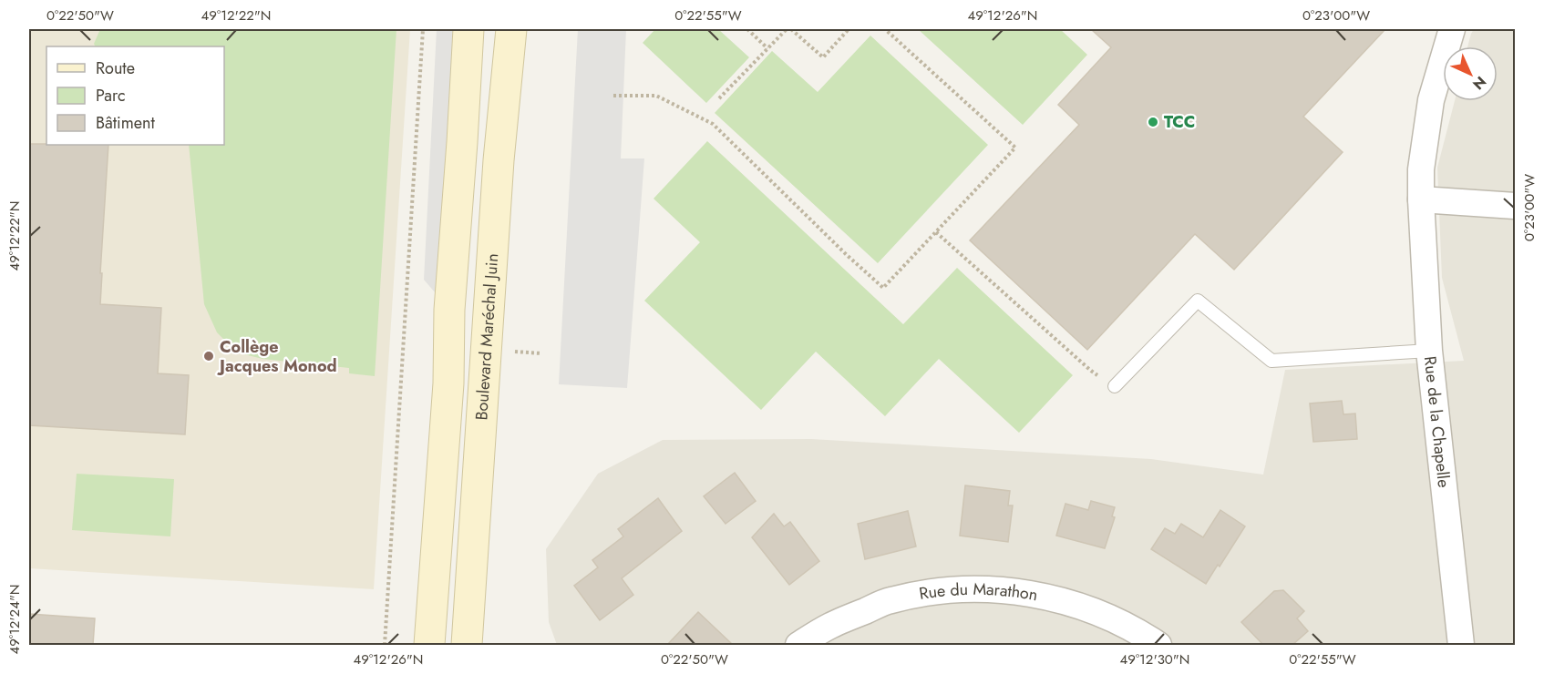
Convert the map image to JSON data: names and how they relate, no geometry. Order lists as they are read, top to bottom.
{
  "streets": {
    "main road": ["Boulevard Maréchal Juin"],
    "street": ["Rue de la Chapelle", "Rue du Marathon"]
  },
  "places": ["TCC", "Collège Jacques Monod"],
  "legend": ["Route", "Parc", "Bâtiment"],
  "north": "bottom right",
  "coordinates": [
    "0°22'50\"W",
    "49°12'22\"N",
    "0°22'55\"W",
    "49°12'26\"N",
    "0°23'00\"W",
    "49°12'24\"N",
    "49°12'30\"N"
  ]
}
